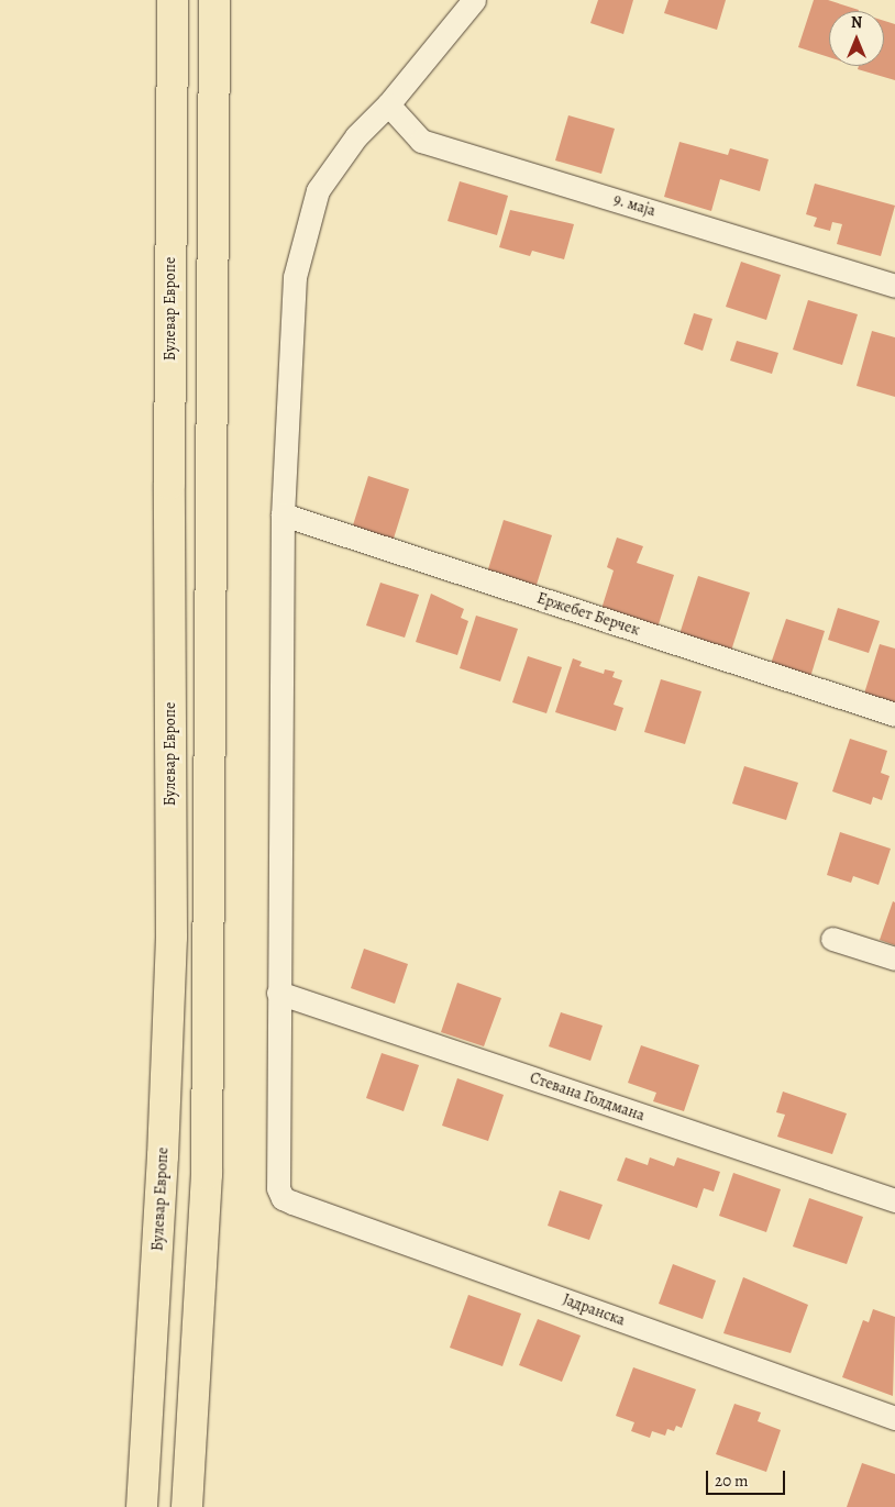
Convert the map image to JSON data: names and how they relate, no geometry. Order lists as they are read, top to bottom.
{
  "streets": {
    "main road": ["Булевар Европе"],
    "street": [
      "9. маја",
      "Ержебет Берчек",
      "Стевана Голдмана",
      "Јадранска"
    ]
  },
  "crossings": [
    ["Стевана Голдмана", "Јадранска"]
  ],
  "scale_bar": "20 m",
  "north": "top"
}
